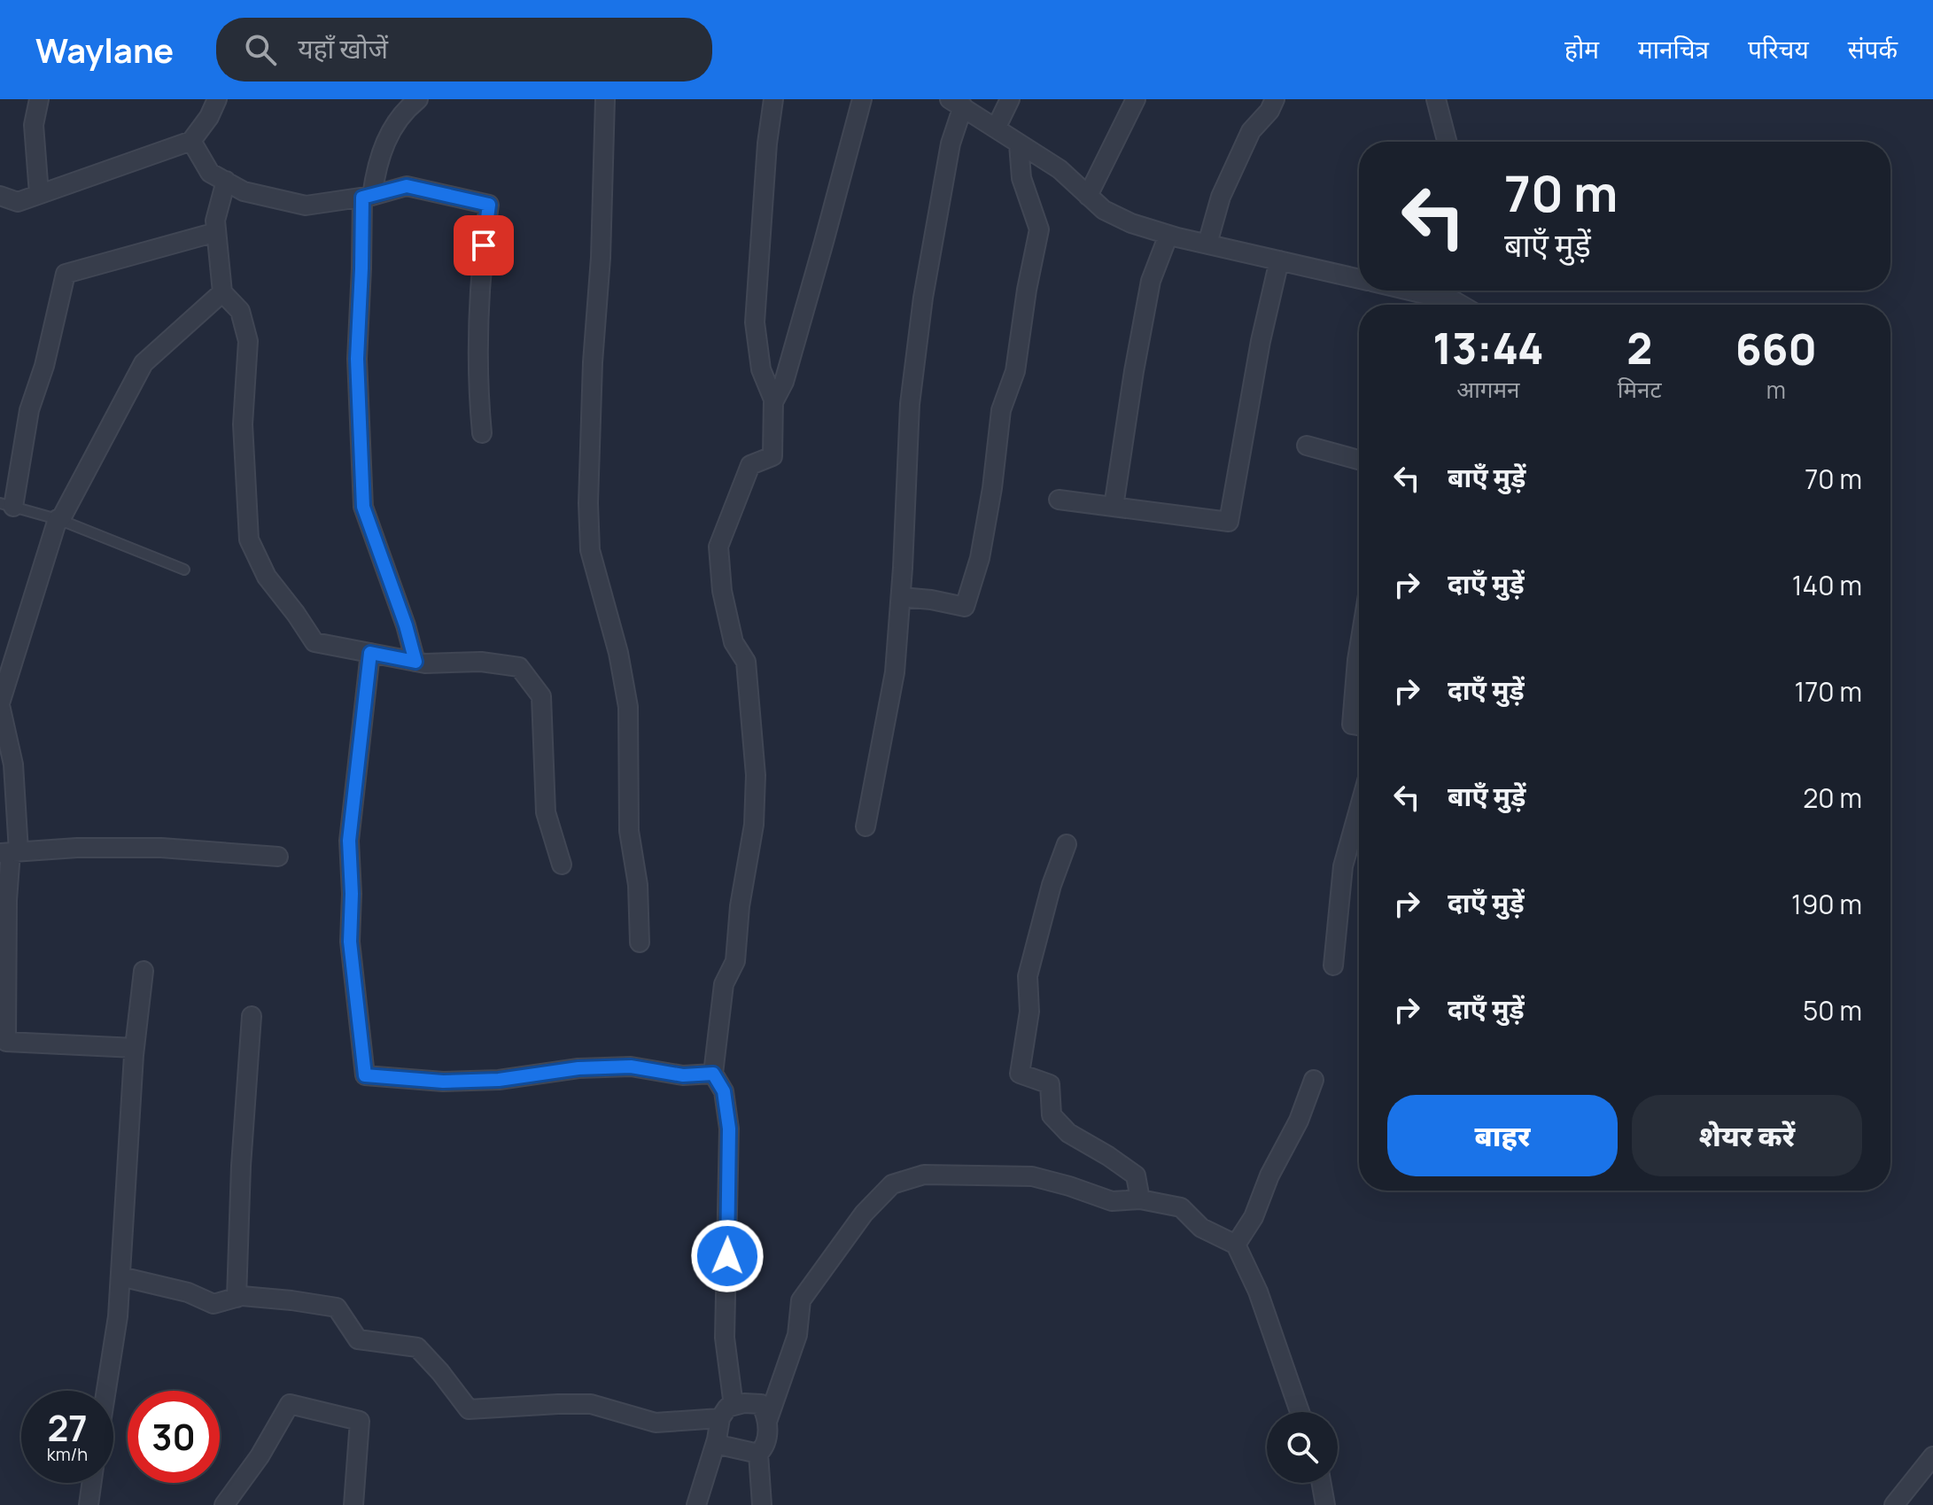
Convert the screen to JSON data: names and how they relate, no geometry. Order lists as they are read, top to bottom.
{
  "page": {
    "header": "Waylane",
    "search": "यहाँ खोजें",
    "nav": [
      "होम",
      "मानचित्र",
      "परिचय",
      "संपर्क"
    ],
    "turn": ["70 m", "बाएँ मुड़ें"],
    "eta": [
      "13:44",
      "आगमन",
      "2",
      "मिनट",
      "660",
      "m"
    ],
    "list": [
      {
        "name": "बाएँ मुड़ें",
        "value": "70 m"
      },
      {
        "name": "दाएँ मुड़ें",
        "value": "140 m"
      },
      {
        "name": "दाएँ मुड़ें",
        "value": "170 m"
      },
      {
        "name": "बाएँ मुड़ें",
        "value": "20 m"
      },
      {
        "name": "दाएँ मुड़ें",
        "value": "190 m"
      },
      {
        "name": "दाएँ मुड़ें",
        "value": "50 m"
      }
    ],
    "buttons": ["बाहर", "शेयर करें"],
    "speed": "27 km/h",
    "limit": "30"
  }
}
